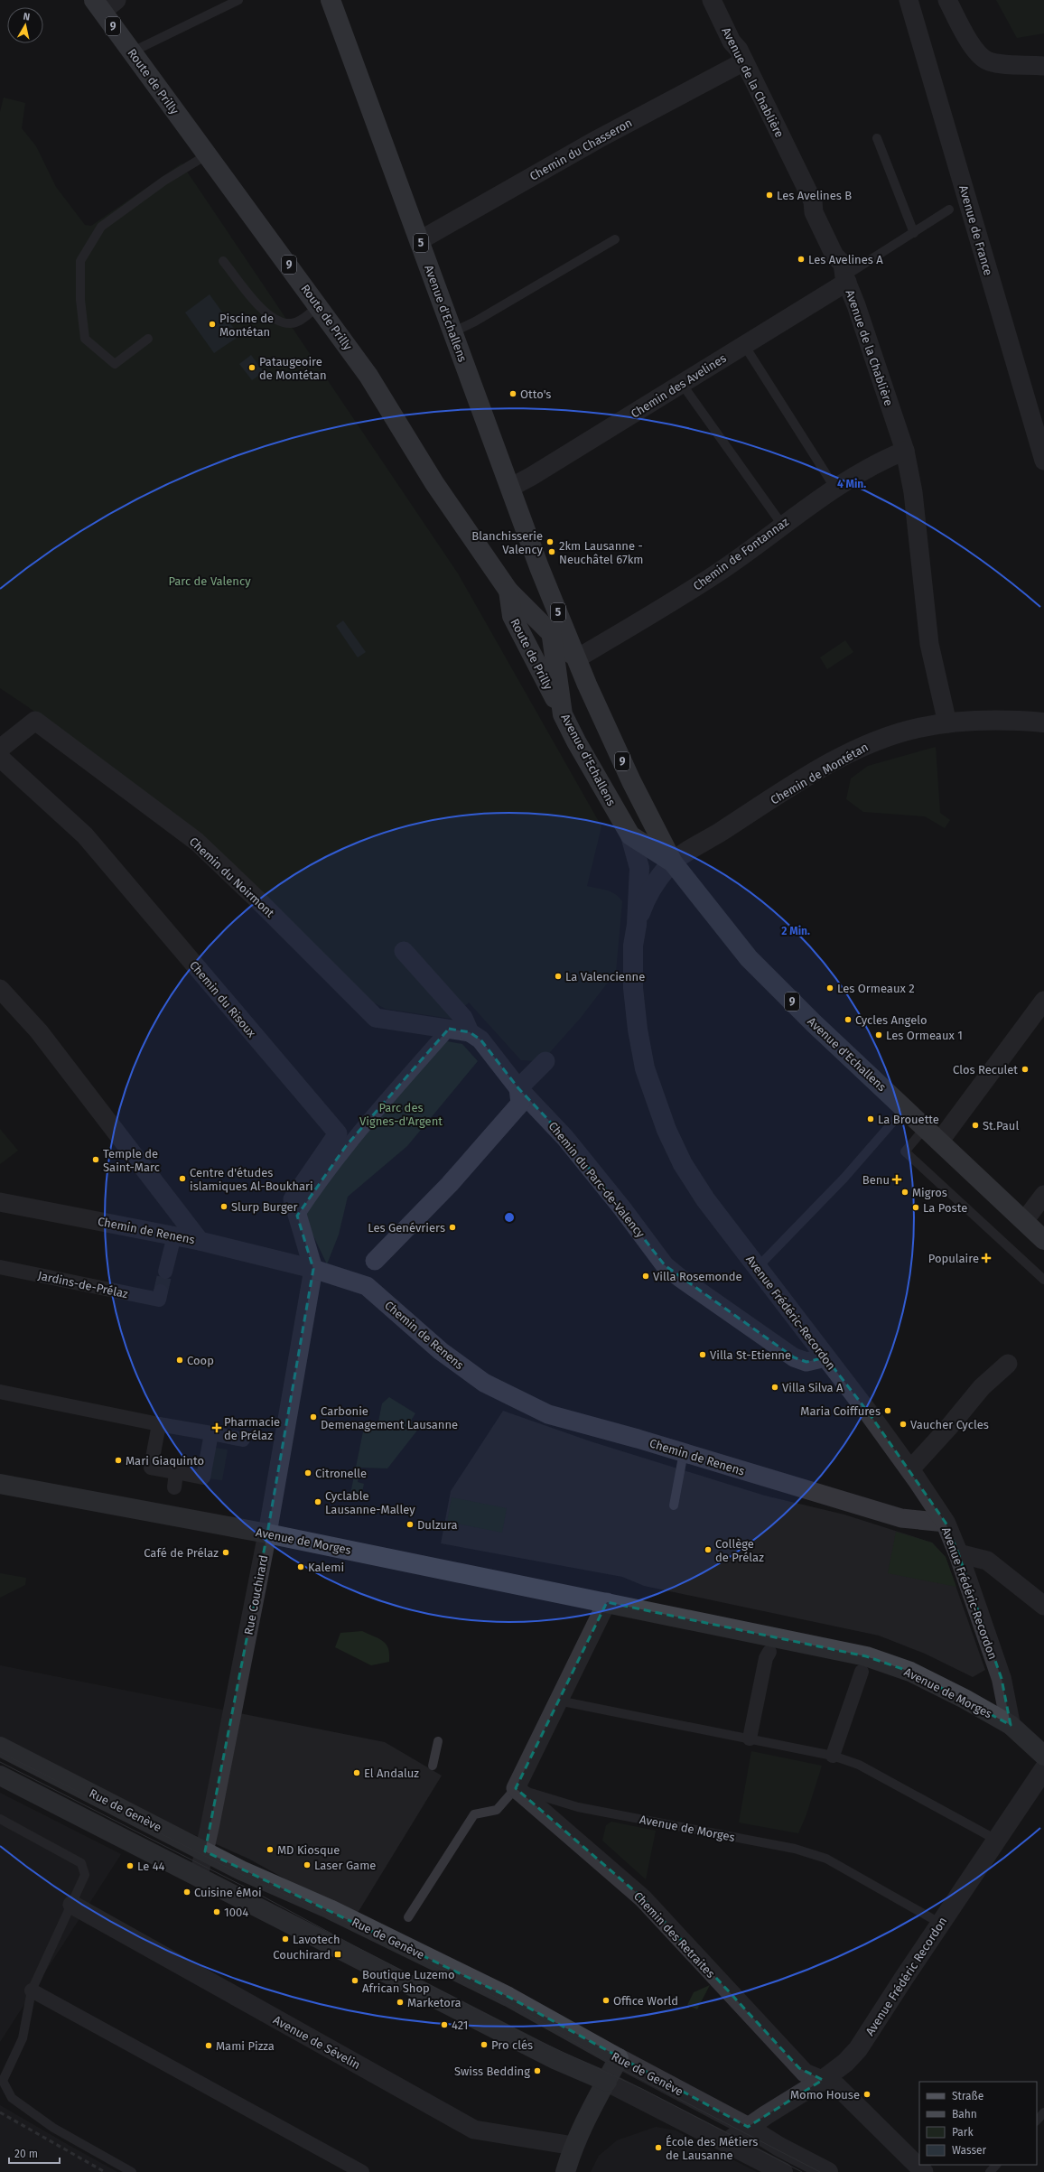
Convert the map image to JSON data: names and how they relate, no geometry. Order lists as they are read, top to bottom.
{
  "streets": {
    "main road": [
      "9",
      "Route de Prilly",
      "5",
      "Avenue d'Echallens",
      "Avenue de Morges",
      "Rue de Genève"
    ],
    "street": [
      "Avenue de la Chablière",
      "Chemin du Chasseron",
      "Avenue de France",
      "Chemin des Avelines",
      "Chemin de Fontannaz",
      "Chemin de Montétan",
      "Chemin du Noirmont",
      "Chemin du Risoux",
      "Chemin du Parc-de-Valency",
      "Chemin de Renens",
      "Jardins-de-Prélaz",
      "Avenue Frédéric-Recordon",
      "Rue Couchirard",
      "Chemin des Retraites",
      "Avenue Frédéric Recordon",
      "Avenue de Sévelin"
    ]
  },
  "crossings": [
    ["Route de Prilly", "Avenue d'Echallens"],
    ["Route de Prilly", "Chemin de Fontannaz"],
    ["Avenue de la Chablière", "Chemin du Chasseron"],
    ["Avenue de la Chablière", "Chemin des Avelines"],
    ["Avenue de la Chablière", "Chemin de Fontannaz"],
    ["Avenue de la Chablière", "Chemin de Montétan"],
    ["Chemin du Chasseron", "Avenue d'Echallens"],
    ["Avenue d'Echallens", "Chemin des Avelines"],
    ["Avenue d'Echallens", "Chemin de Fontannaz"],
    ["Avenue d'Echallens", "Chemin de Montétan"],
    ["Avenue d'Echallens", "Avenue Frédéric-Recordon"],
    ["Chemin de Montétan", "Avenue Frédéric-Recordon"],
    ["Chemin du Noirmont", "Chemin du Parc-de-Valency"],
    ["Chemin du Risoux", "Chemin de Renens"],
    ["Chemin du Risoux", "Rue Couchirard"],
    ["Chemin du Parc-de-Valency", "Avenue Frédéric-Recordon"],
    ["Chemin de Renens", "Avenue Frédéric-Recordon"],
    ["Chemin de Renens", "Rue Couchirard"],
    ["Avenue Frédéric-Recordon", "Avenue de Morges"],
    ["Avenue de Morges", "Rue Couchirard"],
    ["Avenue de Morges", "Chemin des Retraites"],
    ["Avenue de Morges", "Avenue Frédéric Recordon"],
    ["Rue Couchirard", "Rue de Genève"],
    ["Rue de Genève", "Avenue Frédéric Recordon"],
    ["Chemin des Retraites", "Avenue Frédéric Recordon"]
  ],
  "parks": ["Parc de Valency", "Parc des Vignes-d'Argent"],
  "places": {
    "other": [
      "Les Avelines B",
      "Les Avelines A",
      "Piscine de Montétan",
      "Pataugeoire de Montétan",
      "Otto's",
      "Blanchisserie Valency",
      "2km Lausanne - Neuchâtel 67km",
      "La Valencienne",
      "Les Ormeaux 2",
      "Cycles Angelo",
      "Les Ormeaux 1",
      "Clos Reculet",
      "La Brouette",
      "St.Paul",
      "Temple de Saint-Marc",
      "Centre d'études islamiques Al-Boukhari",
      "Migros",
      "Slurp Burger",
      "La Poste",
      "Les Genévriers",
      "Villa Rosemonde",
      "Villa St-Etienne",
      "Coop",
      "Villa Silva A",
      "Maria Coiffures",
      "Carbonie Demenagement Lausanne",
      "Vaucher Cycles",
      "Mari Giaquinto",
      "Citronelle",
      "Cyclable Lausanne-Malley",
      "Dulzura",
      "Collège de Prélaz",
      "Café de Prélaz",
      "Kalemi",
      "El Andaluz",
      "MD Kiosque",
      "Laser Game",
      "Le 44",
      "Cuisine éMoi",
      "1004",
      "Lavotech",
      "Boutique Luzemo African Shop",
      "Office World",
      "Marketora",
      "421",
      "Pro clés",
      "Mami Pizza",
      "Swiss Bedding",
      "Momo House",
      "École des Métiers de Lausanne"
    ],
    "health": ["Benu", "Populaire", "Pharmacie de Prélaz"],
    "transit": ["Couchirard"]
  },
  "legend": [
    "Straße",
    "Bahn",
    "Park",
    "Wasser"
  ],
  "scale_bar": "20 m",
  "north": "top",
  "rings": ["4 Min.", "2 Min."]
}
